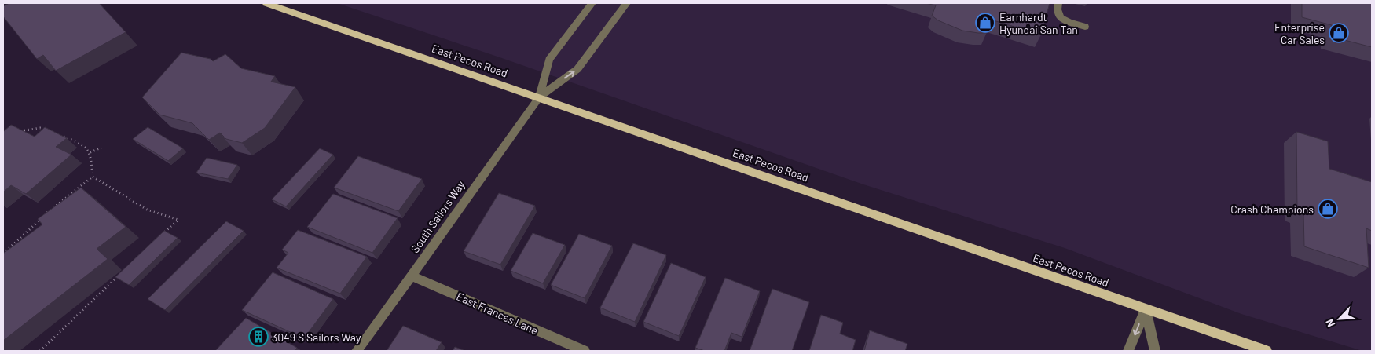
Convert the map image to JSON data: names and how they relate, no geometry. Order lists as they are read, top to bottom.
{
  "streets": {
    "main road": ["East Pecos Road"],
    "street": ["South Sailors Way", "East Frances Lane"]
  },
  "crossings": [
    ["East Pecos Road", "South Sailors Way"],
    ["South Sailors Way", "East Frances Lane"]
  ],
  "places": {
    "shop": ["Earnhardt Hyundai San Tan", "Enterprise Car Sales", "Crash Champions"],
    "building": ["3049 S Sailors Way"]
  },
  "north": "bottom left"
}
